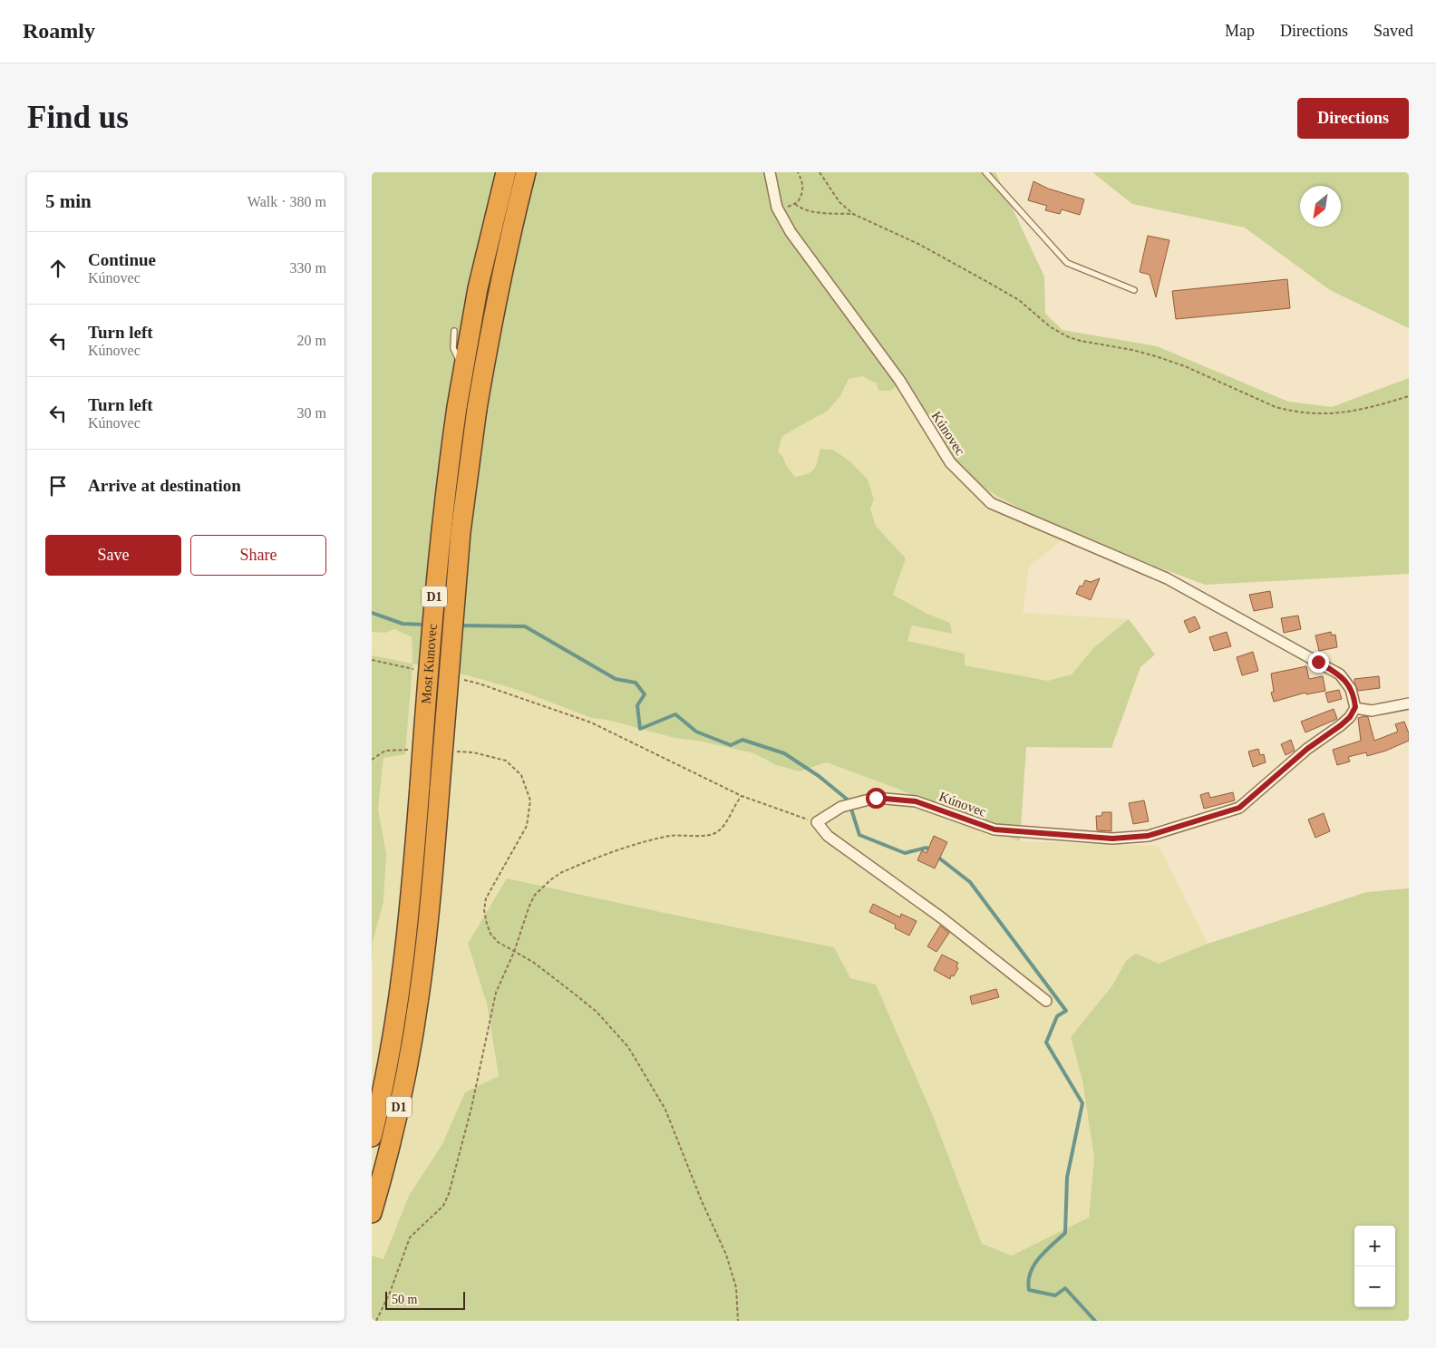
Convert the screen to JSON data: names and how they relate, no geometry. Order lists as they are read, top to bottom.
{
  "streets": {
    "highway": ["D1", "Most Kunovec"],
    "street": ["Kúnovec"]
  },
  "crossings": [
    ["D1", "Most Kunovec"]
  ],
  "scale_bar": "50 m",
  "north": "bottom left",
  "page": {
    "header": "Roamly",
    "nav": ["Map", "Directions", "Saved"],
    "buttons": [
      "Directions",
      ["Save", "Share"]
    ],
    "title": "Find us",
    "heading": ["5 min", "Walk · 380 m"],
    "list": [
      ["Continue", "Kúnovec", "330 m"],
      ["Turn left", "Kúnovec", "20 m"],
      ["Turn left", "Kúnovec", "30 m"],
      "Arrive at destination"
    ],
    "map_buttons": ["+", "−"],
    "scale": "50 m"
  }
}
